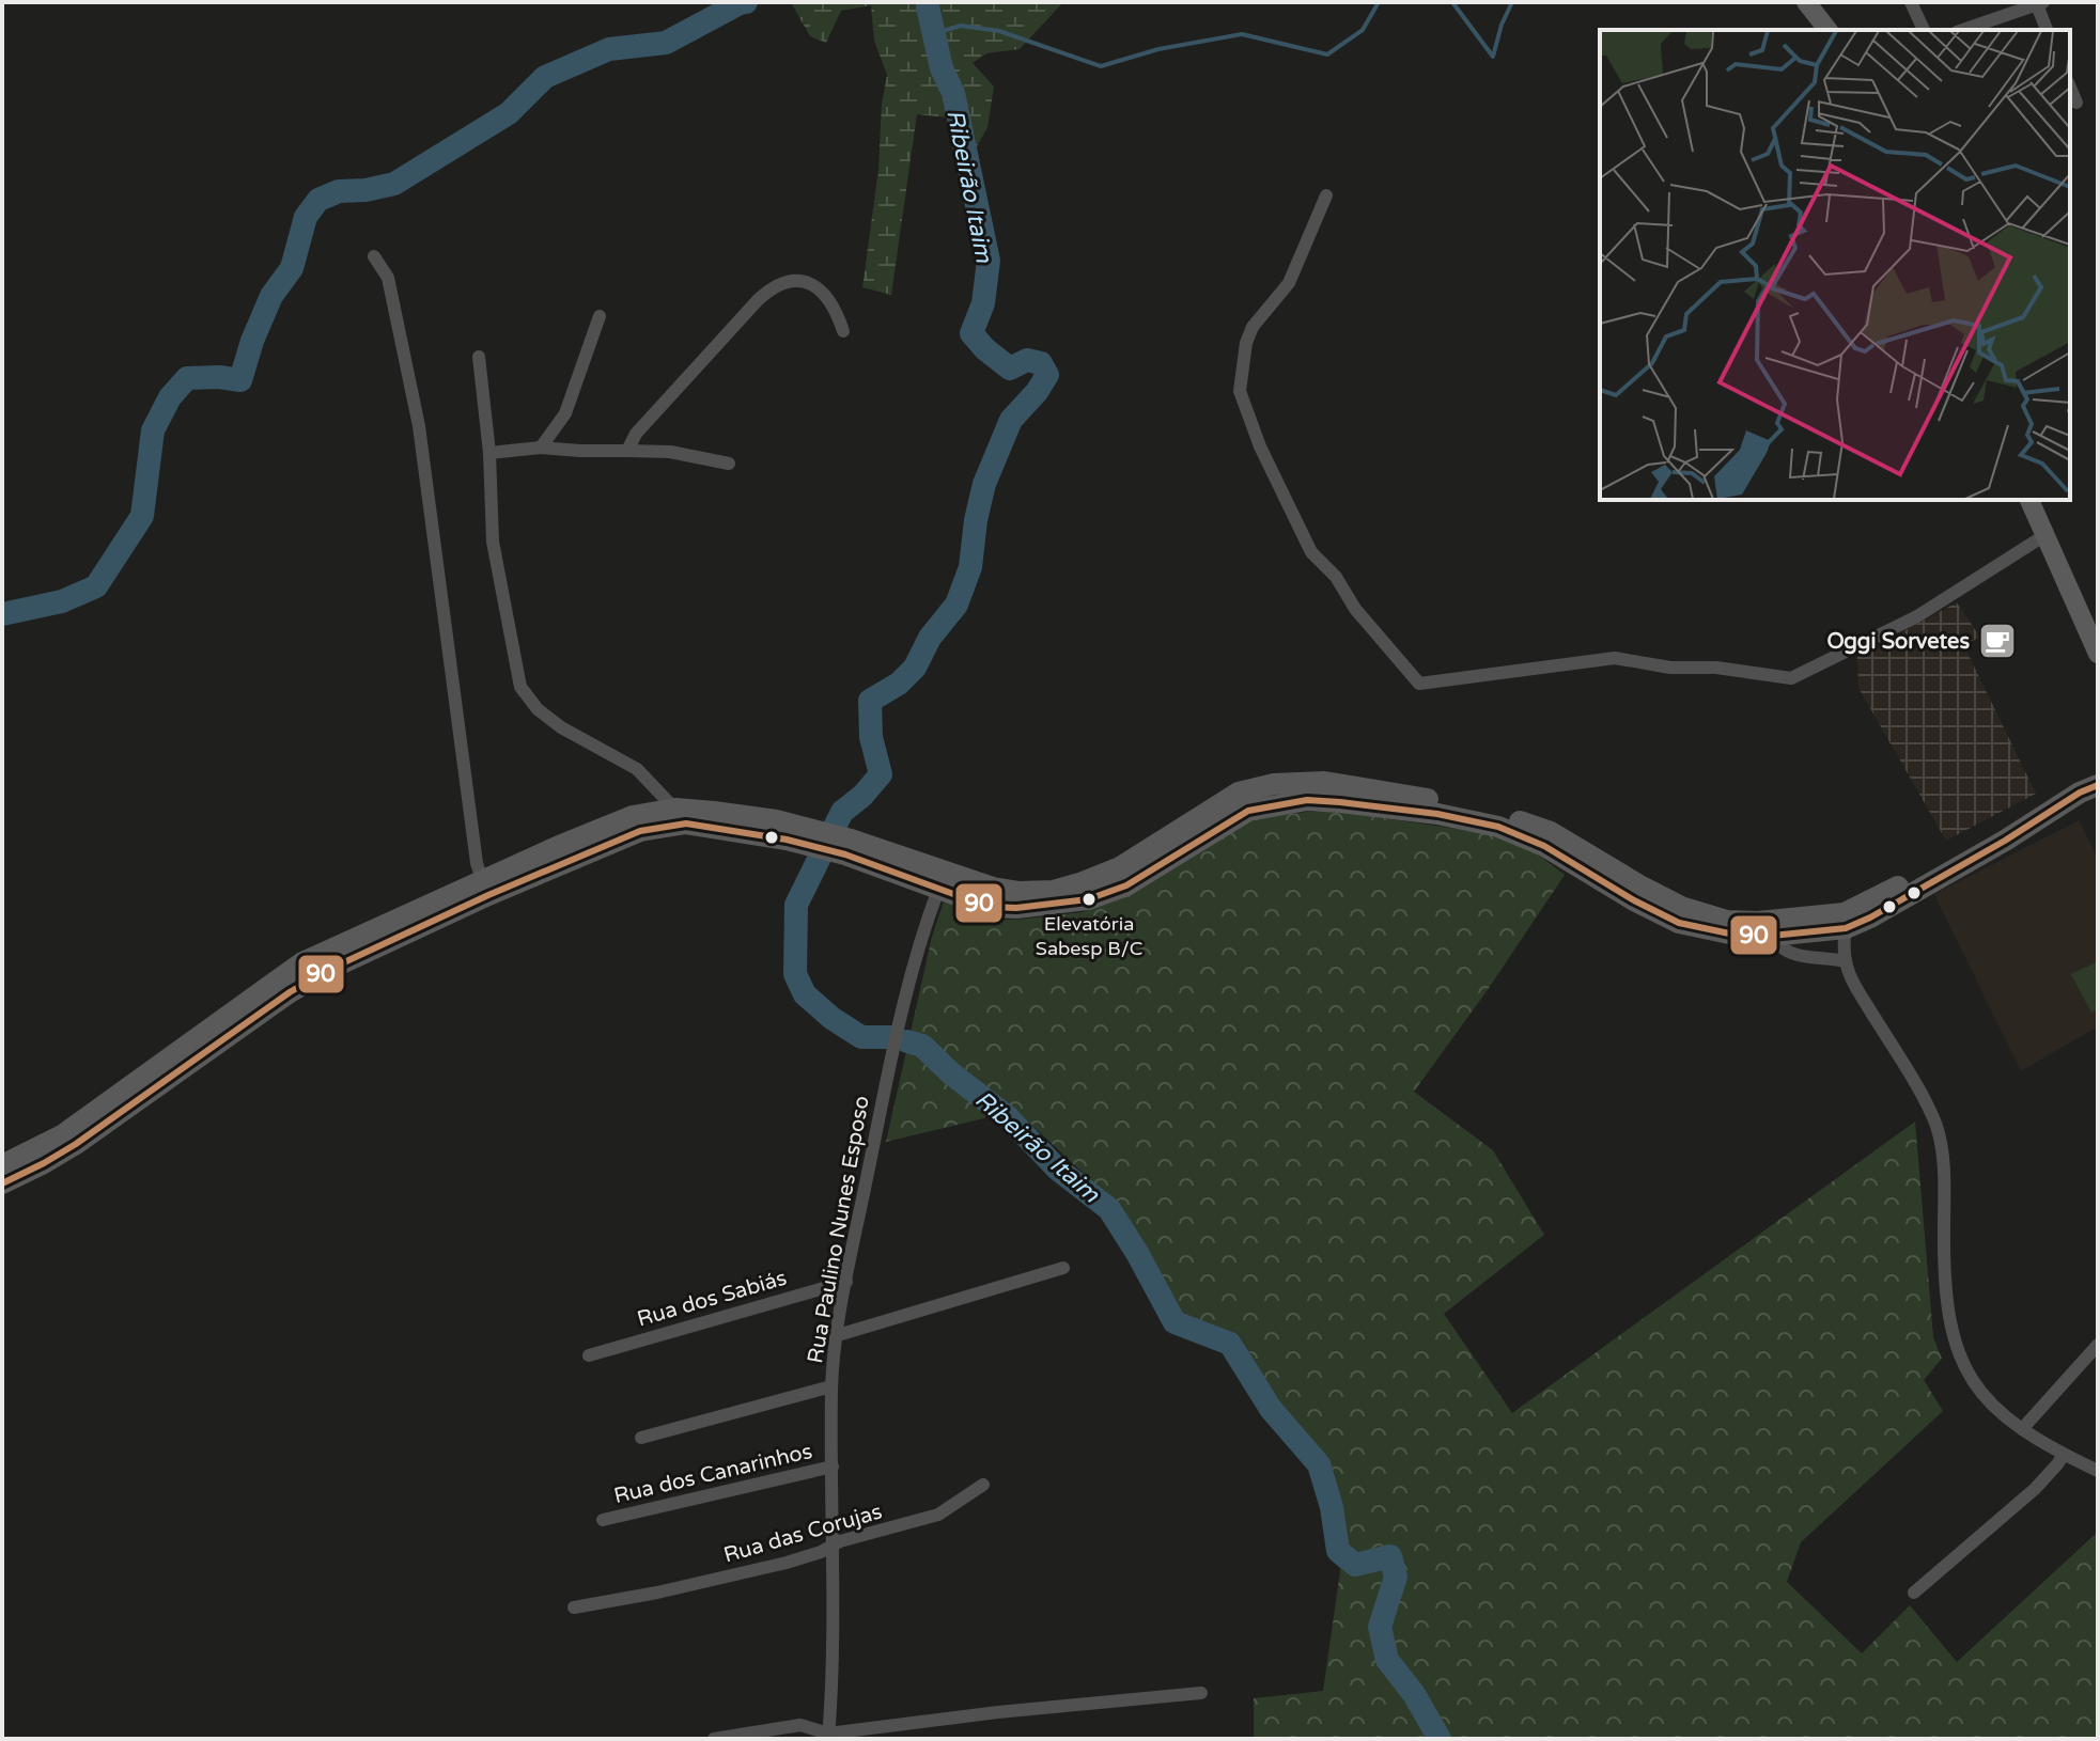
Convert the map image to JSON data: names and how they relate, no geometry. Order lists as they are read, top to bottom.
{
  "streets": {
    "street": [
      "Rua Paulino Nunes Esposo",
      "Rua dos Sabiás",
      "Rua dos Canarinhos",
      "Rua das Corujas"
    ]
  },
  "crossings": [
    ["Rua Paulino Nunes Esposo", "Rua dos Sabiás"],
    ["Rua Paulino Nunes Esposo", "Rua dos Canarinhos"],
    ["Rua Paulino Nunes Esposo", "Rua das Corujas"]
  ],
  "water": ["Ribeirão Itaim"],
  "places": {
    "cafe": ["Oggi Sorvetes"],
    "other": ["Elevatória Sabesp B/C"]
  },
  "lines": ["transit line 90"]
}
